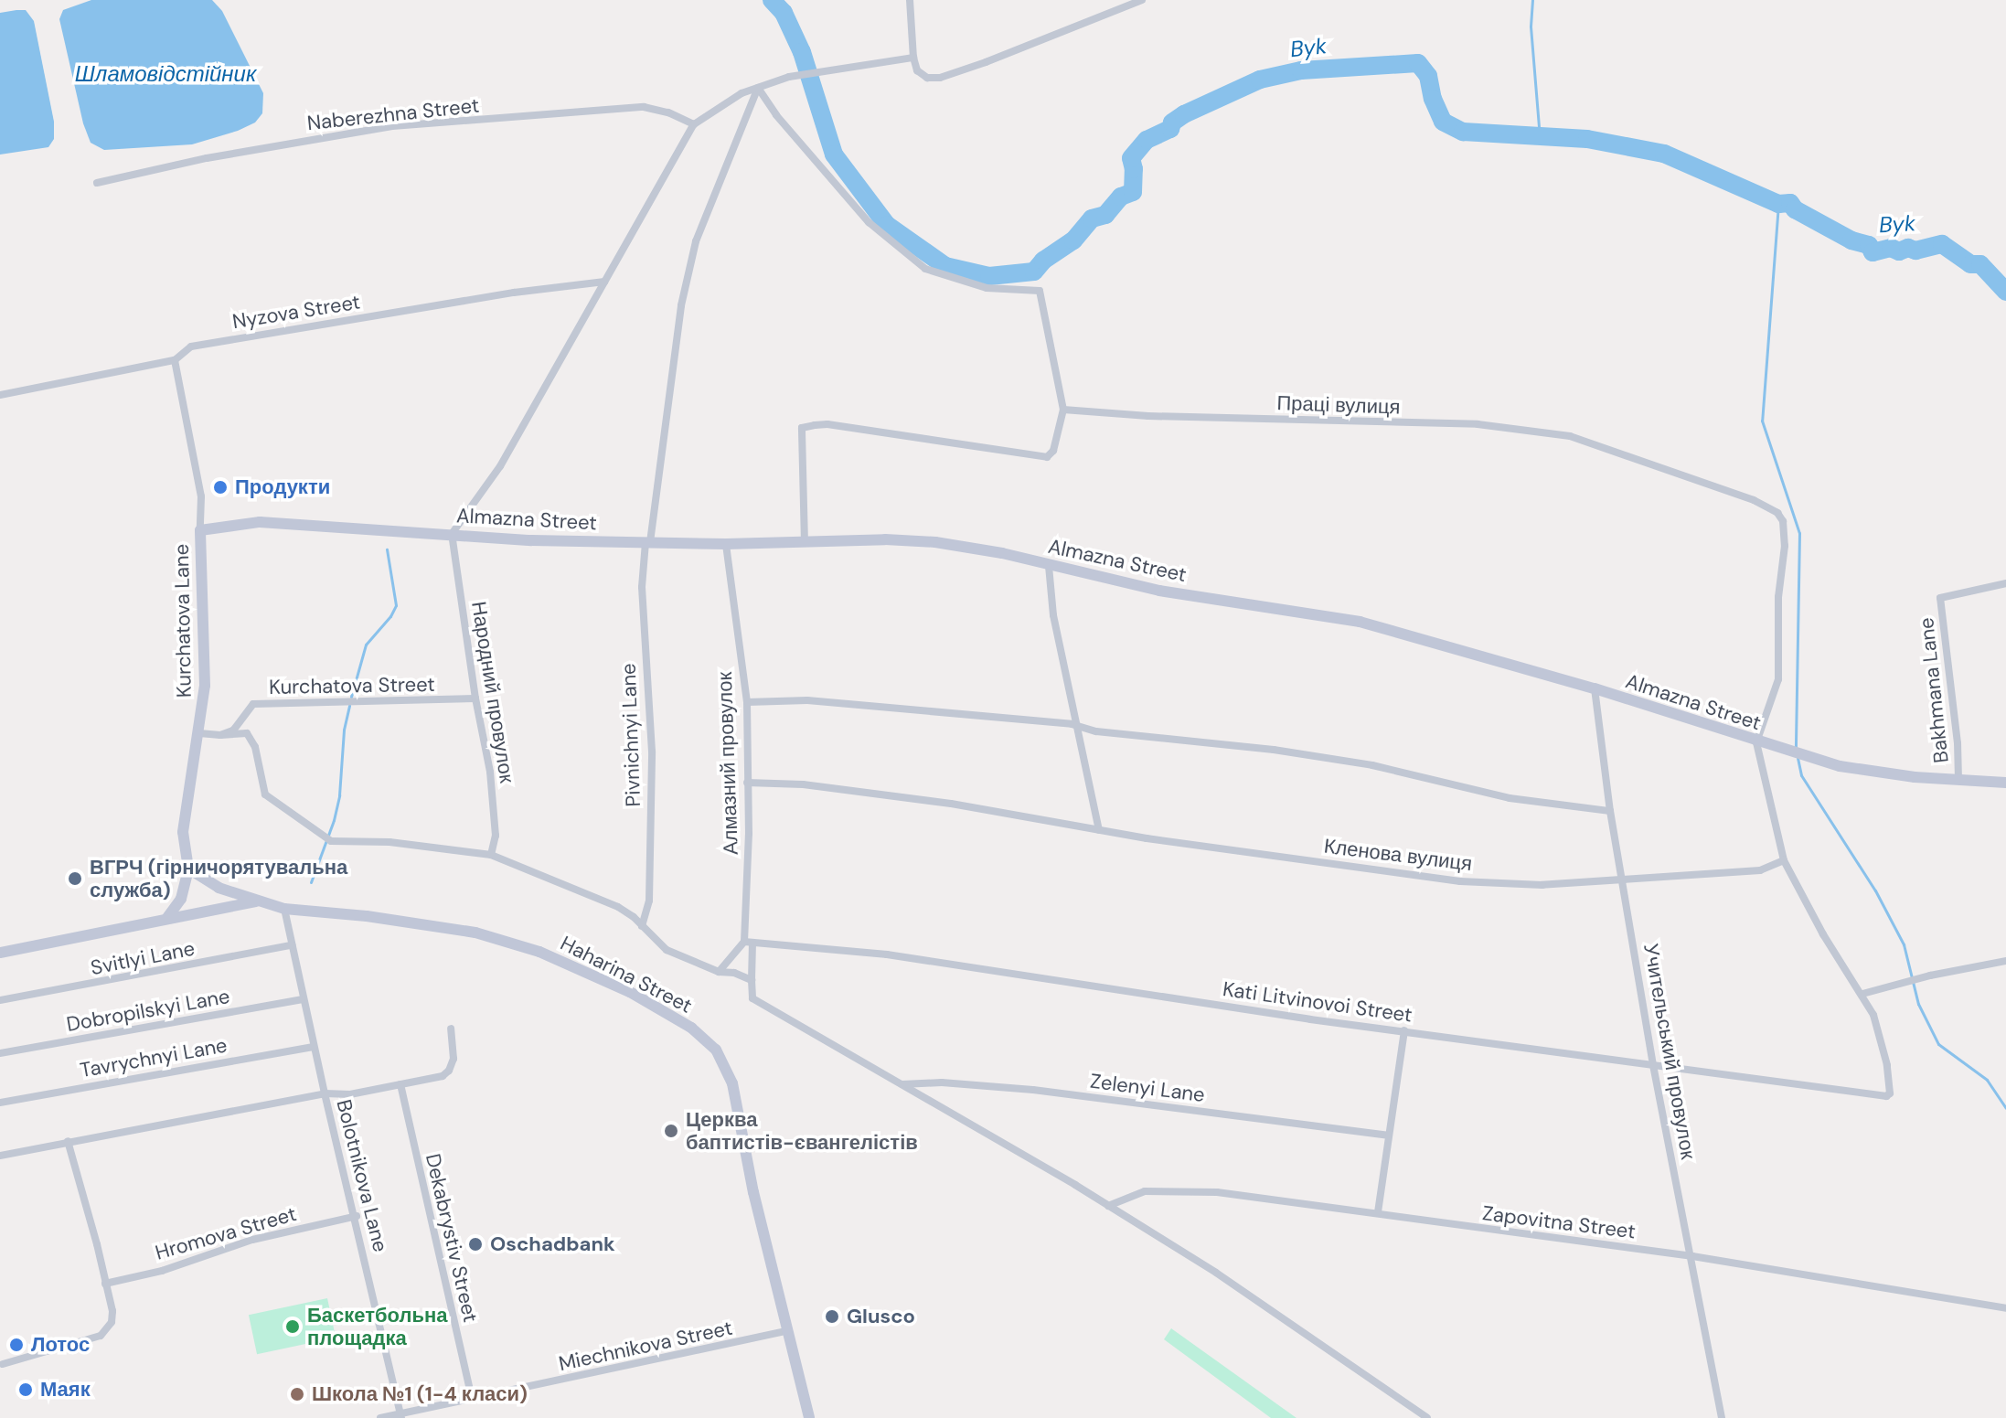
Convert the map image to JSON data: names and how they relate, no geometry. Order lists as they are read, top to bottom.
{
  "streets": {
    "main road": ["Almazna Street", "Kurchatova Lane", "Haharina Street"],
    "street": [
      "Naberezhna Street",
      "Nyzova Street",
      "Праці вулиця",
      "Kurchatova Street",
      "Bakhmana Lane",
      "Народний провулок",
      "Pivnichnyi Lane",
      "Алмазний провулок",
      "Кленова вулиця",
      "Svitlyi Lane",
      "Kati Litvinovoi Street",
      "Dobropilskyi Lane",
      "Учительський провулок",
      "Tavrychnyi Lane",
      "Zelenyi Lane",
      "Bolotnikova Lane",
      "Zapovitna Street",
      "Hromova Street",
      "Dekabrystiv Street",
      "Miechnikova Street"
    ]
  },
  "crossings": [
    ["Nyzova Street", "Kurchatova Lane"],
    ["Праці вулиця", "Almazna Street"],
    ["Almazna Street", "Kurchatova Lane"],
    ["Almazna Street", "Bakhmana Lane"],
    ["Almazna Street", "Народний провулок"],
    ["Almazna Street", "Pivnichnyi Lane"],
    ["Almazna Street", "Алмазний провулок"],
    ["Almazna Street", "Учительський провулок"],
    ["Kurchatova Lane", "Haharina Street"],
    ["Kurchatova Street", "Народний провулок"],
    ["Алмазний провулок", "Кленова вулиця"],
    ["Алмазний провулок", "Kati Litvinovoi Street"],
    ["Кленова вулиця", "Учительський провулок"],
    ["Haharina Street", "Miechnikova Street"],
    ["Kati Litvinovoi Street", "Учительський провулок"],
    ["Учительський провулок", "Zapovitna Street"],
    ["Bolotnikova Lane", "Hromova Street"],
    ["Bolotnikova Lane", "Miechnikova Street"],
    ["Dekabrystiv Street", "Miechnikova Street"]
  ],
  "water": ["Byk", "Шламовідстійник"],
  "places": [
    "Продукти",
    "ВГРЧ (гірничорятувальна служба)",
    "Церква баптистів-євангелістів",
    "Oschadbank",
    "Glusco",
    "Баскетбольна площадка",
    "Лотос",
    "Маяк",
    "Школа №1 (1-4 класи)"
  ]
}
